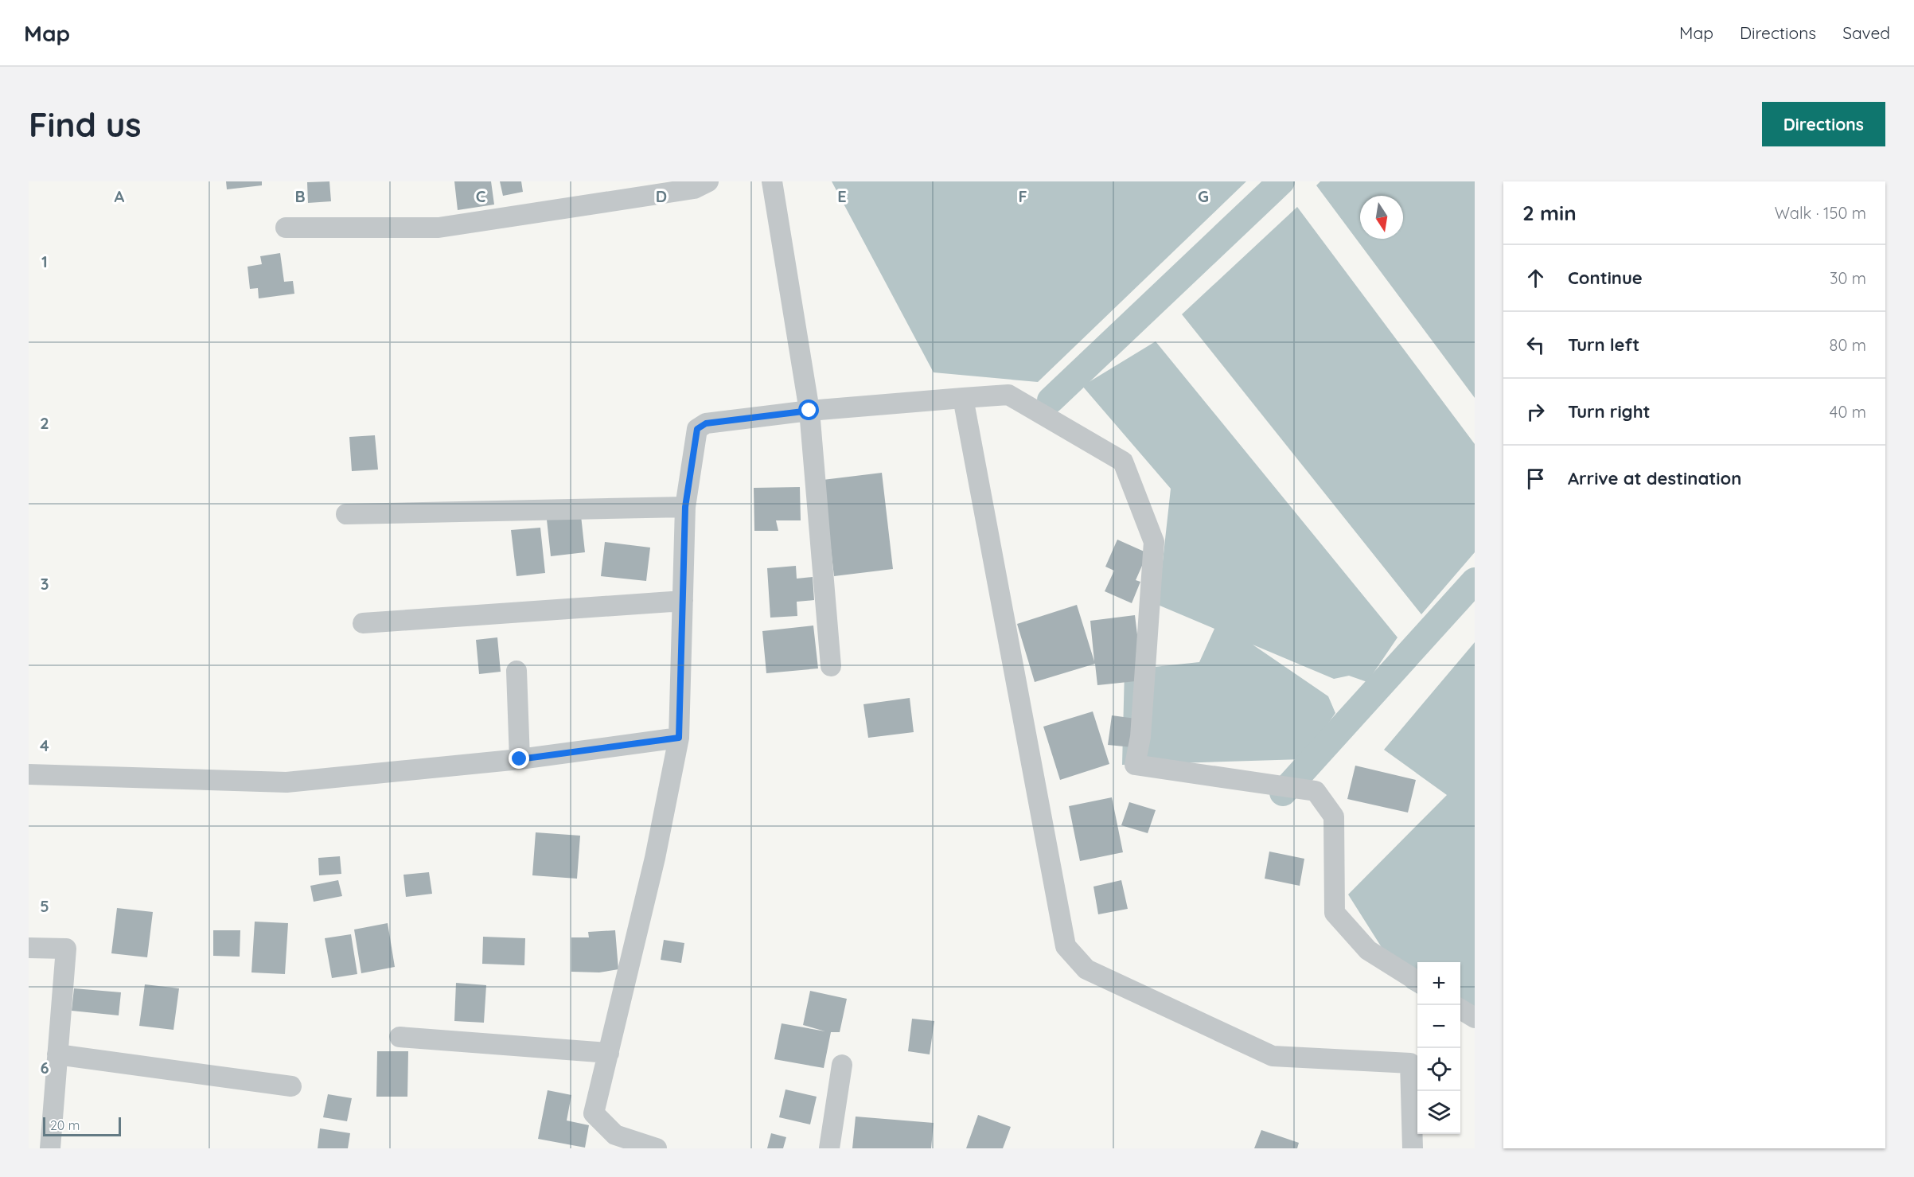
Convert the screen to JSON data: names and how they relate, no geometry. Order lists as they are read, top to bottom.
{
  "scale_bar": "20 m",
  "north": "bottom",
  "page": {
    "header": "Map",
    "nav": ["Map", "Directions", "Saved"],
    "buttons": "Directions",
    "title": "Find us",
    "heading": ["2 min", "Walk · 150 m"],
    "list": [
      ["Continue", "30 m"],
      ["Turn left", "80 m"],
      ["Turn right", "40 m"],
      "Arrive at destination"
    ],
    "map_buttons": ["+", "−"],
    "scale": "20 m"
  },
  "grid": {
    "columns": [
      "A",
      "B",
      "C",
      "D",
      "E",
      "F",
      "G"
    ],
    "rows": [
      "1",
      "2",
      "3",
      "4",
      "5",
      "6"
    ]
  }
}
